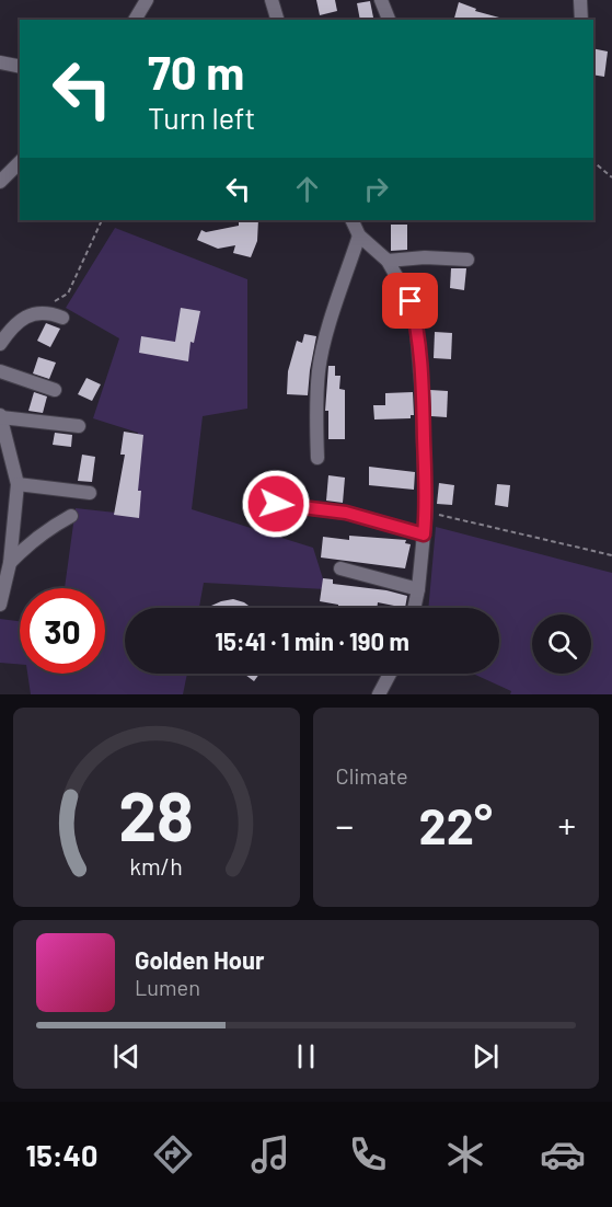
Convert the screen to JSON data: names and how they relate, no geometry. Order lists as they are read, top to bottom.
{
  "page": {
    "turn": ["70 m", "Turn left"],
    "limit": "30",
    "trip": "15:41 · 1 min · 190 m",
    "tile": "Climate",
    "heat": ["−", "22°", "+"],
    "song": ["Golden Hour", "Lumen"],
    "tabs": "15:40",
    "gauge": ["28", "km/h"]
  }
}
